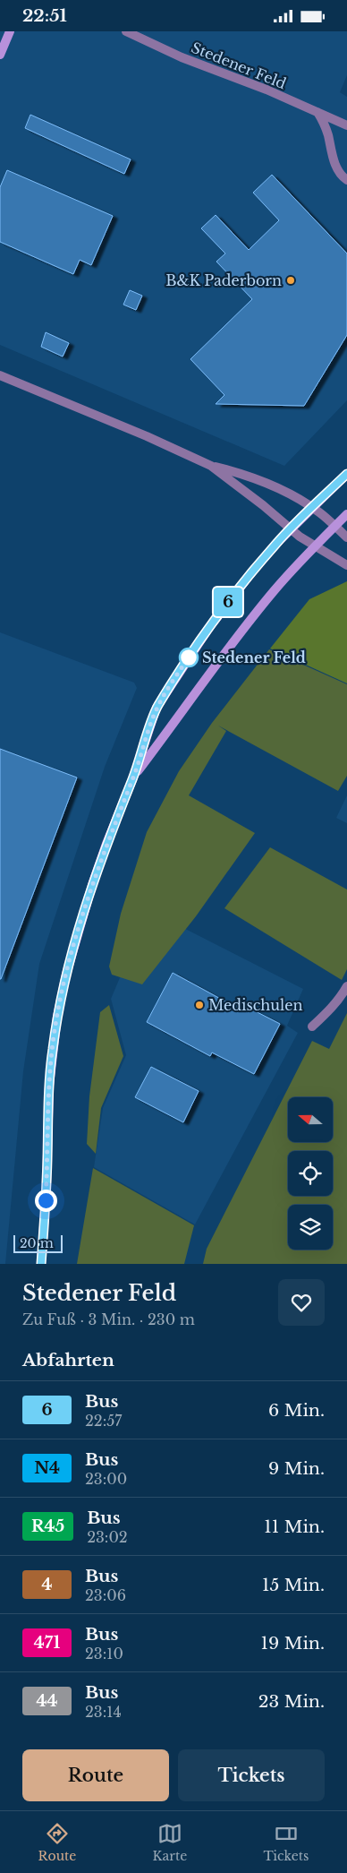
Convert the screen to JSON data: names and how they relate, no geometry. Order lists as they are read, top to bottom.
{
  "streets": {
    "street": ["Stedener Feld"]
  },
  "places": ["B&K Paderborn", "Stedener Feld", "Medischulen"],
  "lines": ["bus line 6"],
  "scale_bar": "20 m",
  "north": "left",
  "page": {
    "status": "22:51",
    "on_map": "6",
    "scale": "20 m",
    "heading": [
      ["Stedener Feld", "Zu Fuß · 3 Min. · 230 m"],
      "Abfahrten"
    ],
    "list": [
      {
        "mark": "6",
        "name": "Bus",
        "note": "22:57",
        "value": "6 Min."
      },
      {
        "mark": "N4",
        "name": "Bus",
        "note": "23:00",
        "value": "9 Min."
      },
      {
        "mark": "R45",
        "name": "Bus",
        "note": "23:02",
        "value": "11 Min."
      },
      {
        "mark": "4",
        "name": "Bus",
        "note": "23:06",
        "value": "15 Min."
      },
      {
        "mark": "471",
        "name": "Bus",
        "note": "23:10",
        "value": "19 Min."
      },
      {
        "mark": "44",
        "name": "Bus",
        "note": "23:14",
        "value": "23 Min."
      }
    ],
    "buttons": ["Route", "Tickets"],
    "tabs": ["Route", "Karte", "Tickets"]
  }
}
